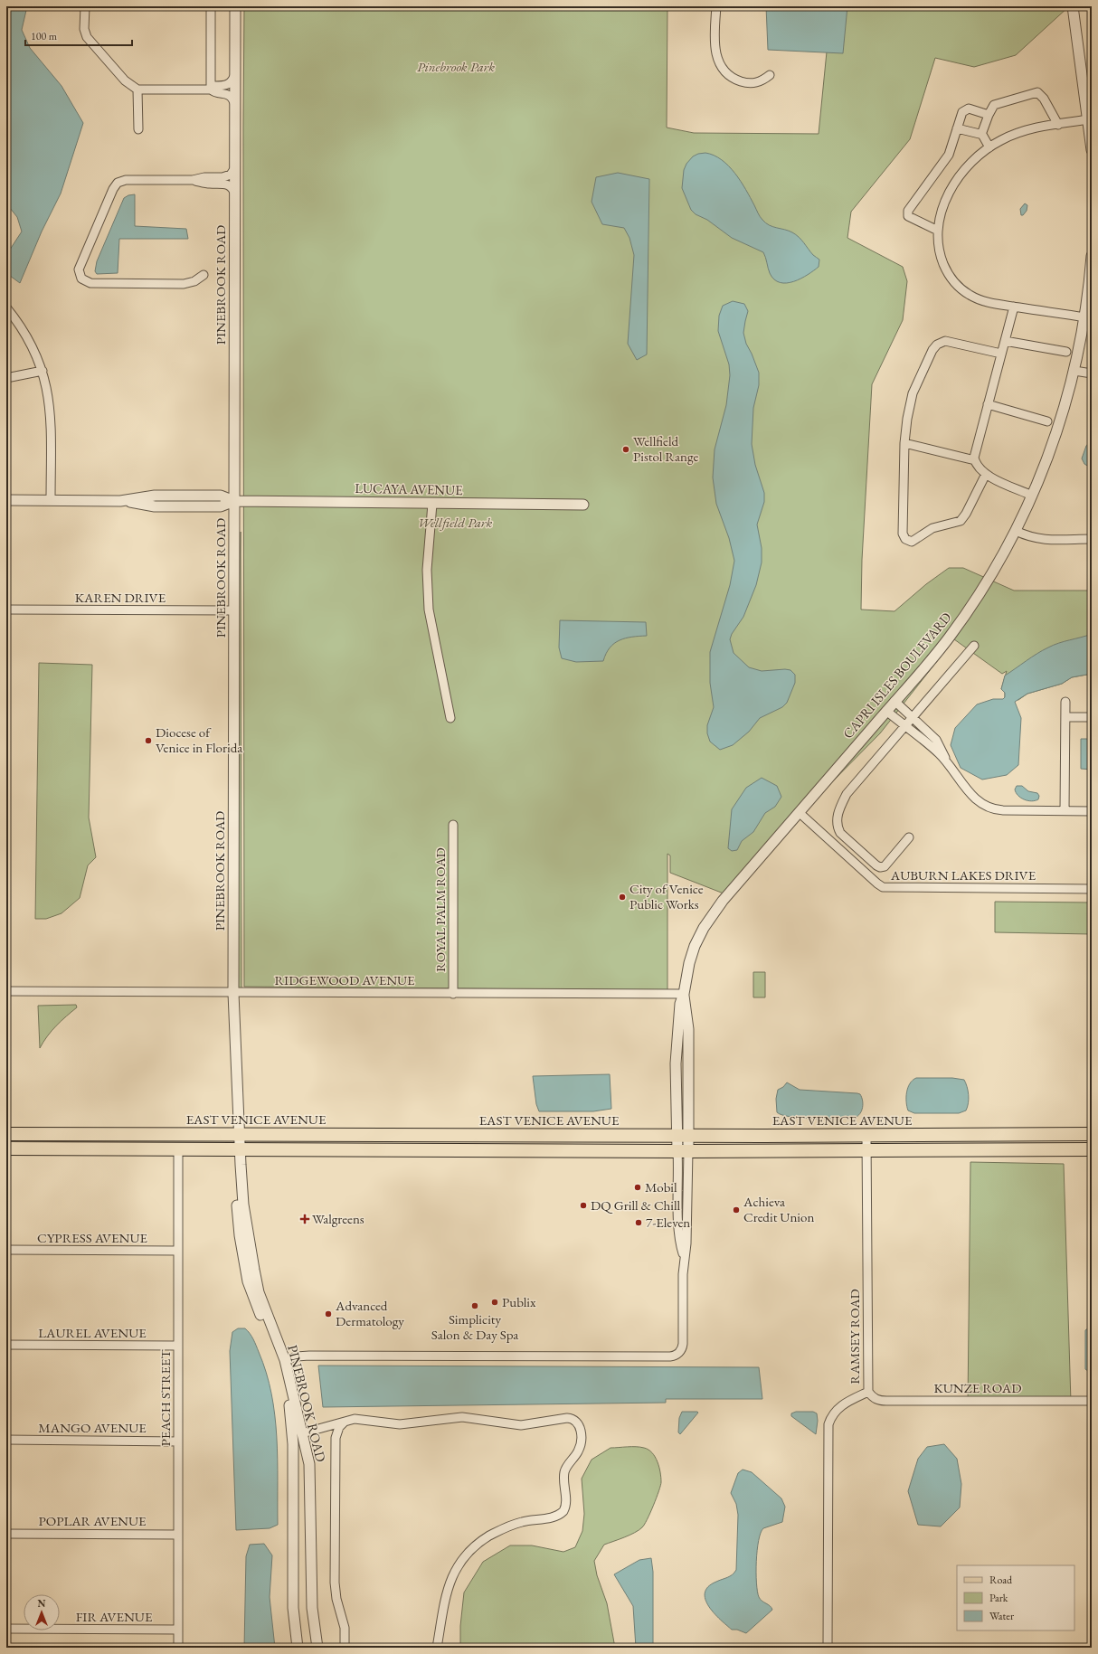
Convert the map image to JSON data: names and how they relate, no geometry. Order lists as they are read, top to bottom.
{
  "streets": {
    "main road": ["EAST VENICE AVENUE"],
    "street": [
      "PINEBROOK ROAD",
      "LUCAYA AVENUE",
      "KAREN DRIVE",
      "CAPRI ISLES BOULEVARD",
      "AUBURN LAKES DRIVE",
      "ROYAL PALM ROAD",
      "RIDGEWOOD AVENUE",
      "CYPRESS AVENUE",
      "LAUREL AVENUE",
      "RAMSEY ROAD",
      "KUNZE ROAD",
      "PEACH STREET",
      "MANGO AVENUE",
      "POPLAR AVENUE",
      "FIR AVENUE"
    ]
  },
  "crossings": [
    ["PINEBROOK ROAD", "LUCAYA AVENUE"],
    ["PINEBROOK ROAD", "KAREN DRIVE"],
    ["PINEBROOK ROAD", "RIDGEWOOD AVENUE"],
    ["PINEBROOK ROAD", "EAST VENICE AVENUE"],
    ["CAPRI ISLES BOULEVARD", "AUBURN LAKES DRIVE"],
    ["CAPRI ISLES BOULEVARD", "RIDGEWOOD AVENUE"],
    ["CAPRI ISLES BOULEVARD", "EAST VENICE AVENUE"],
    ["ROYAL PALM ROAD", "RIDGEWOOD AVENUE"],
    ["EAST VENICE AVENUE", "RAMSEY ROAD"],
    ["CYPRESS AVENUE", "PEACH STREET"],
    ["LAUREL AVENUE", "PEACH STREET"],
    ["RAMSEY ROAD", "KUNZE ROAD"],
    ["PEACH STREET", "MANGO AVENUE"],
    ["PEACH STREET", "POPLAR AVENUE"],
    ["PEACH STREET", "FIR AVENUE"]
  ],
  "parks": ["Pinebrook Park", "Wellfield Park"],
  "places": {
    "other": [
      "Wellfield Pistol Range",
      "Diocese of Venice in Florida",
      "City of Venice Public Works",
      "Mobil",
      "DQ Grill & Chill",
      "Achieva Credit Union",
      "7-Eleven",
      "Publix",
      "Simplicity Salon & Day Spa",
      "Advanced Dermatology"
    ],
    "health": ["Walgreens"]
  },
  "legend": ["Road", "Park", "Water"],
  "scale_bar": "100 m",
  "north": "top"
}
